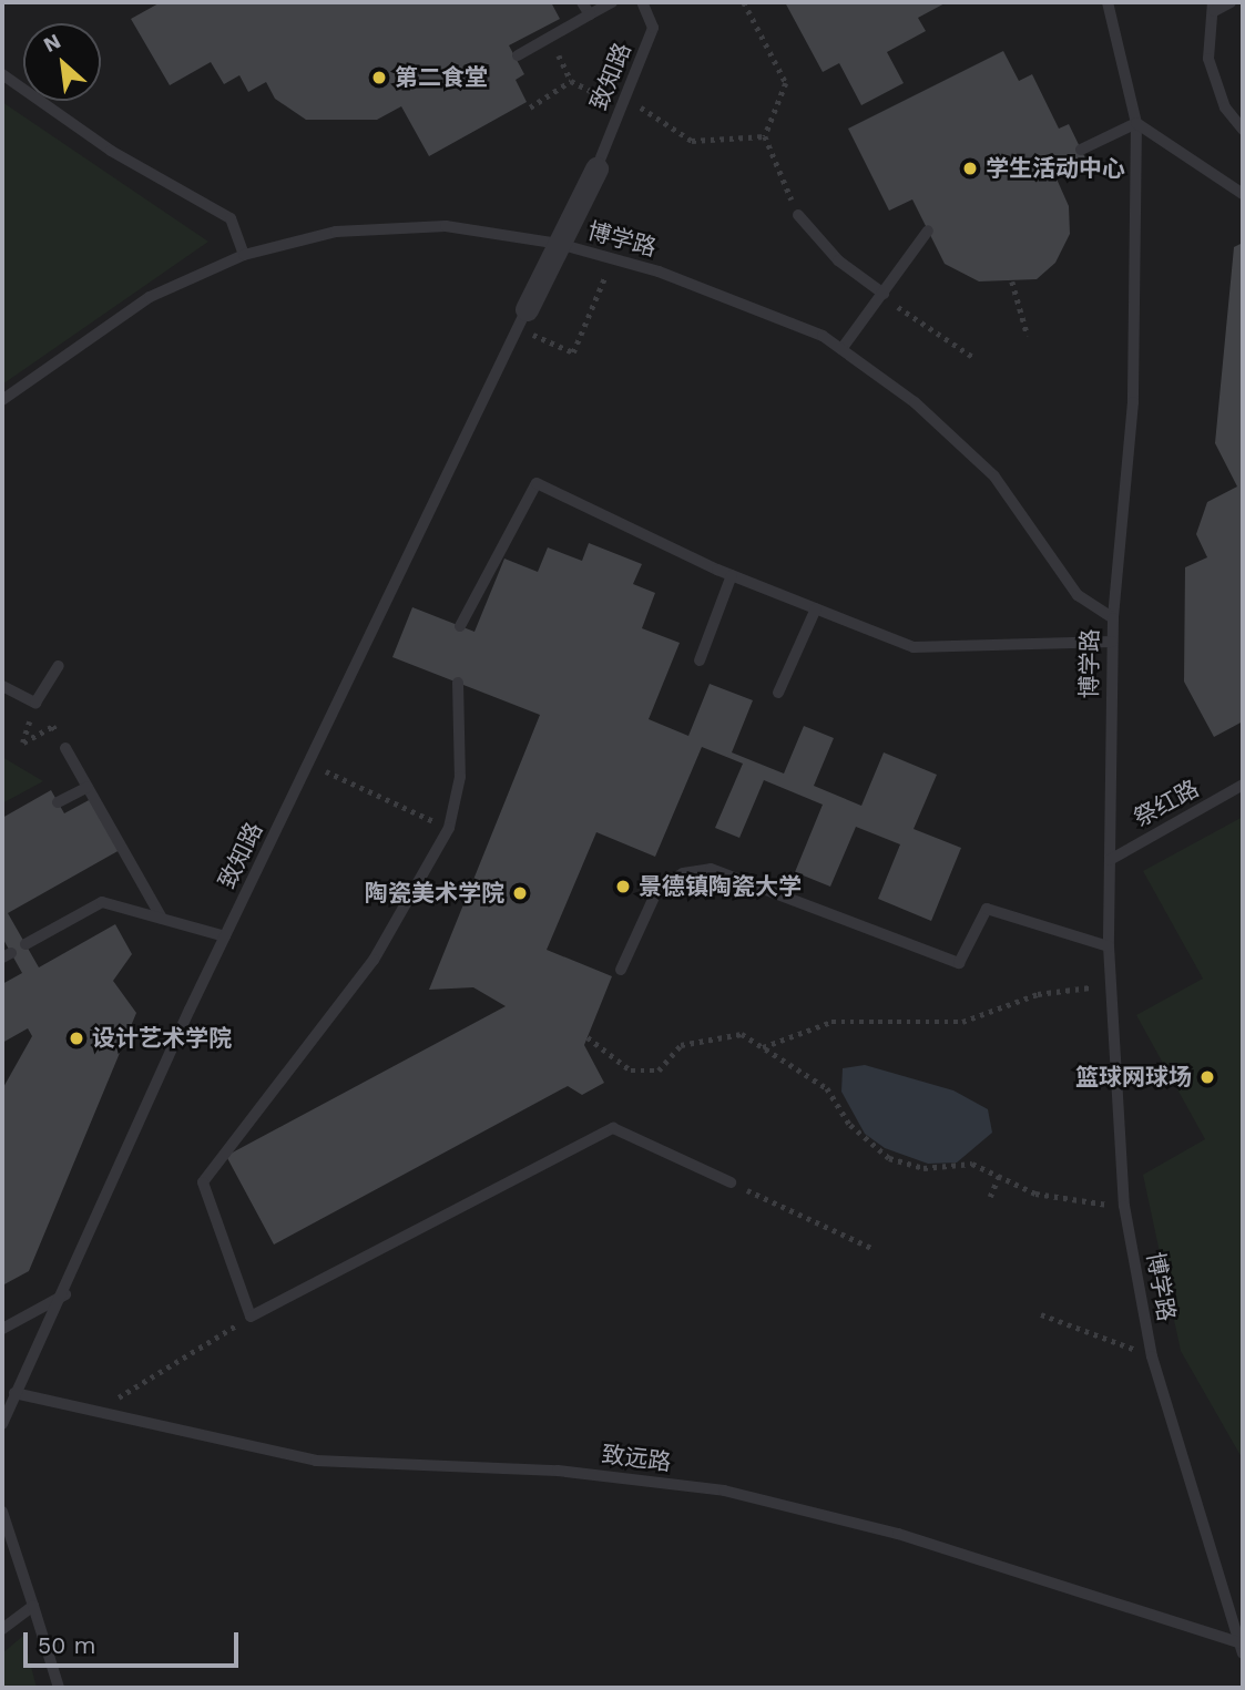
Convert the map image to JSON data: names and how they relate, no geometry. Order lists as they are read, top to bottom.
{
  "streets": {
    "lane": [
      "致知路",
      "博学路",
      "祭红路",
      "致远路"
    ]
  },
  "crossings": [
    ["致知路", "致远路"],
    ["博学路", "祭红路"],
    ["博学路", "致远路"]
  ],
  "places": [
    "第二食堂",
    "学生活动中心",
    "景德镇陶瓷大学",
    "陶瓷美术学院",
    "设计艺术学院",
    "篮球网球场"
  ],
  "scale_bar": "50 m",
  "north": "top left"
}
